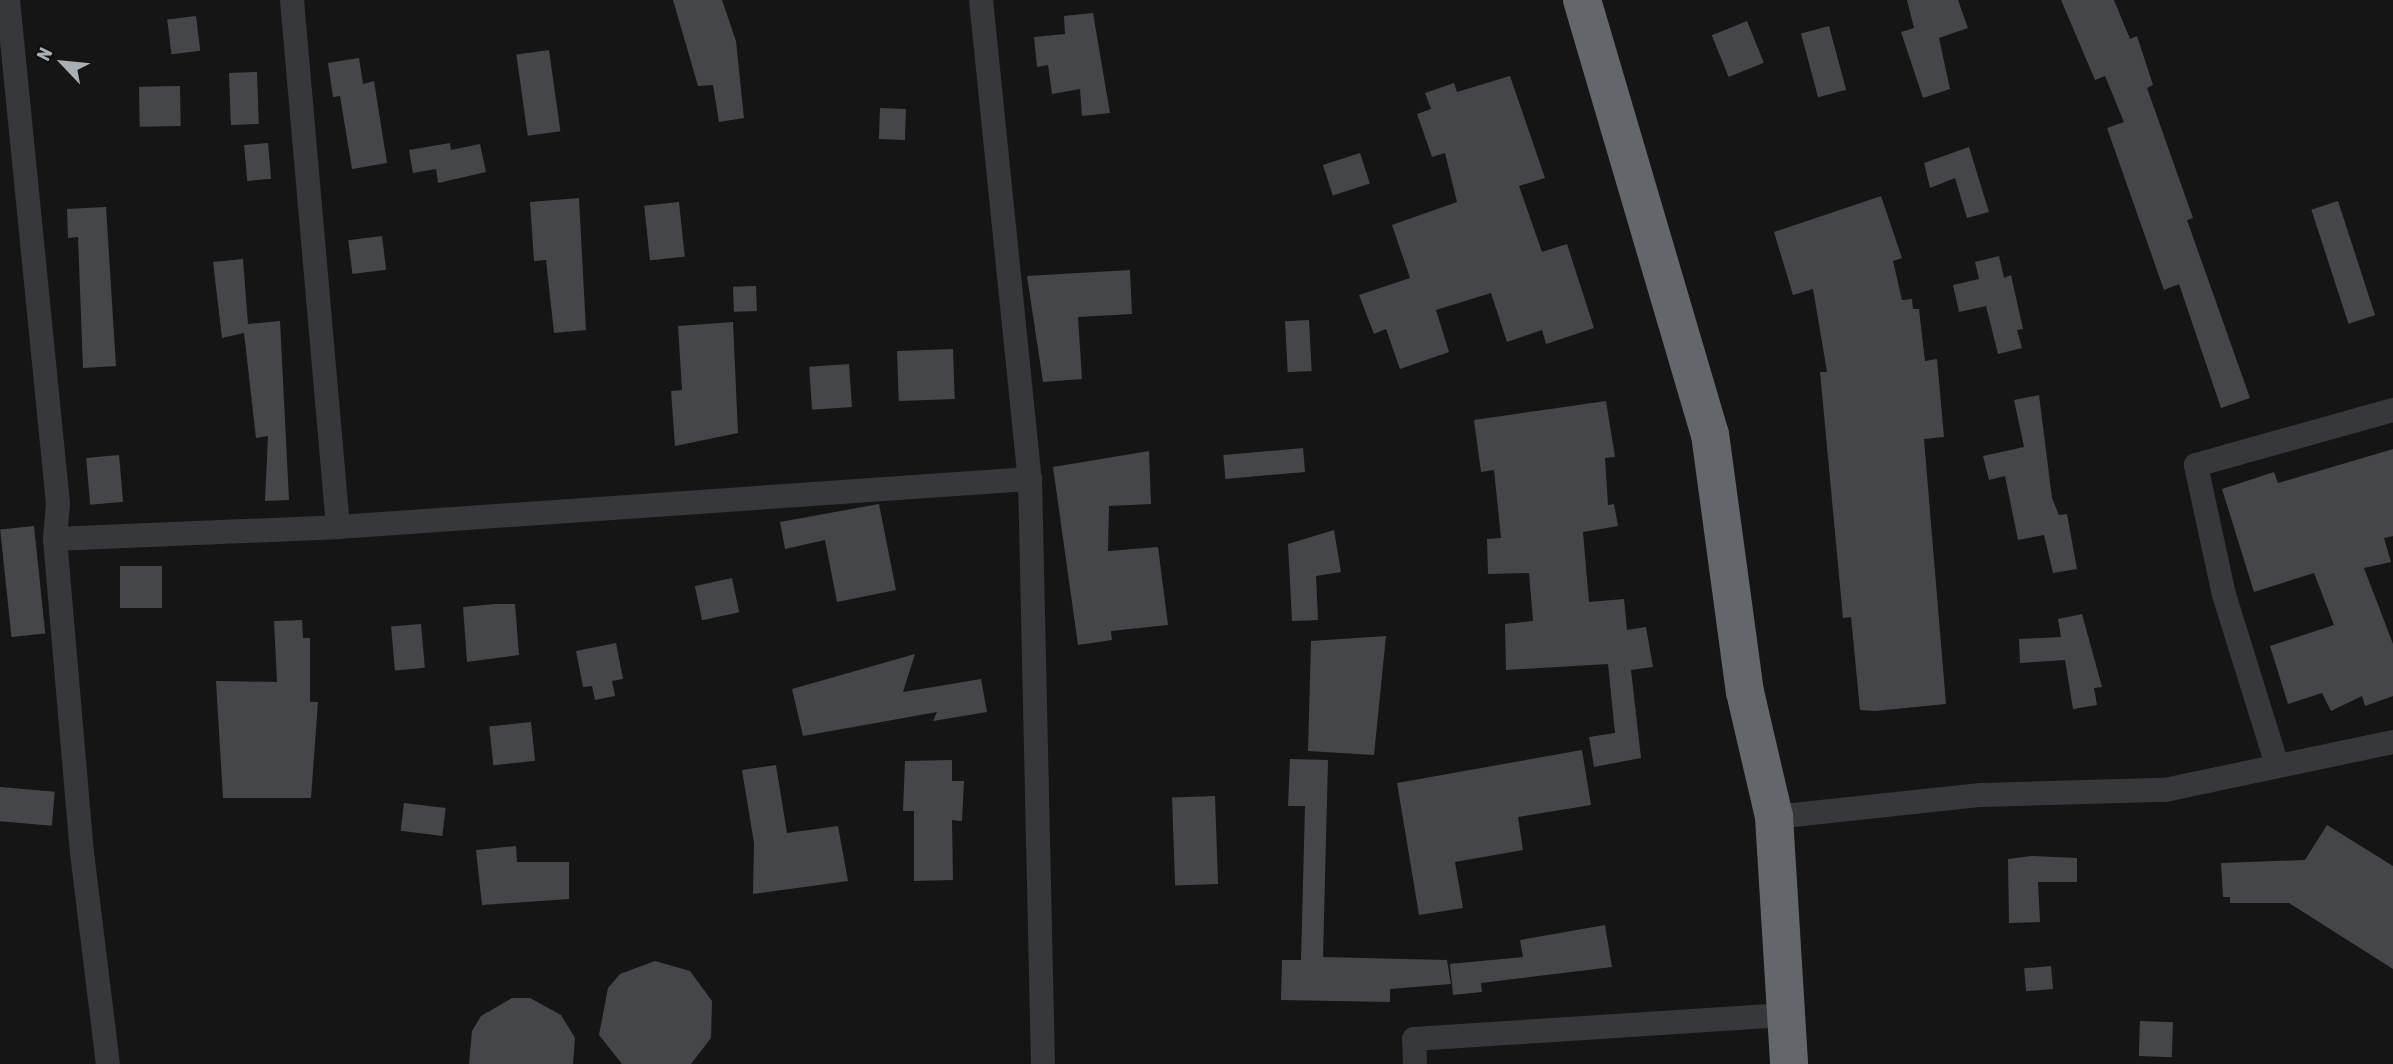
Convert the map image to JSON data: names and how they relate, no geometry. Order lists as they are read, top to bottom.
{
  "north": "top left"
}
